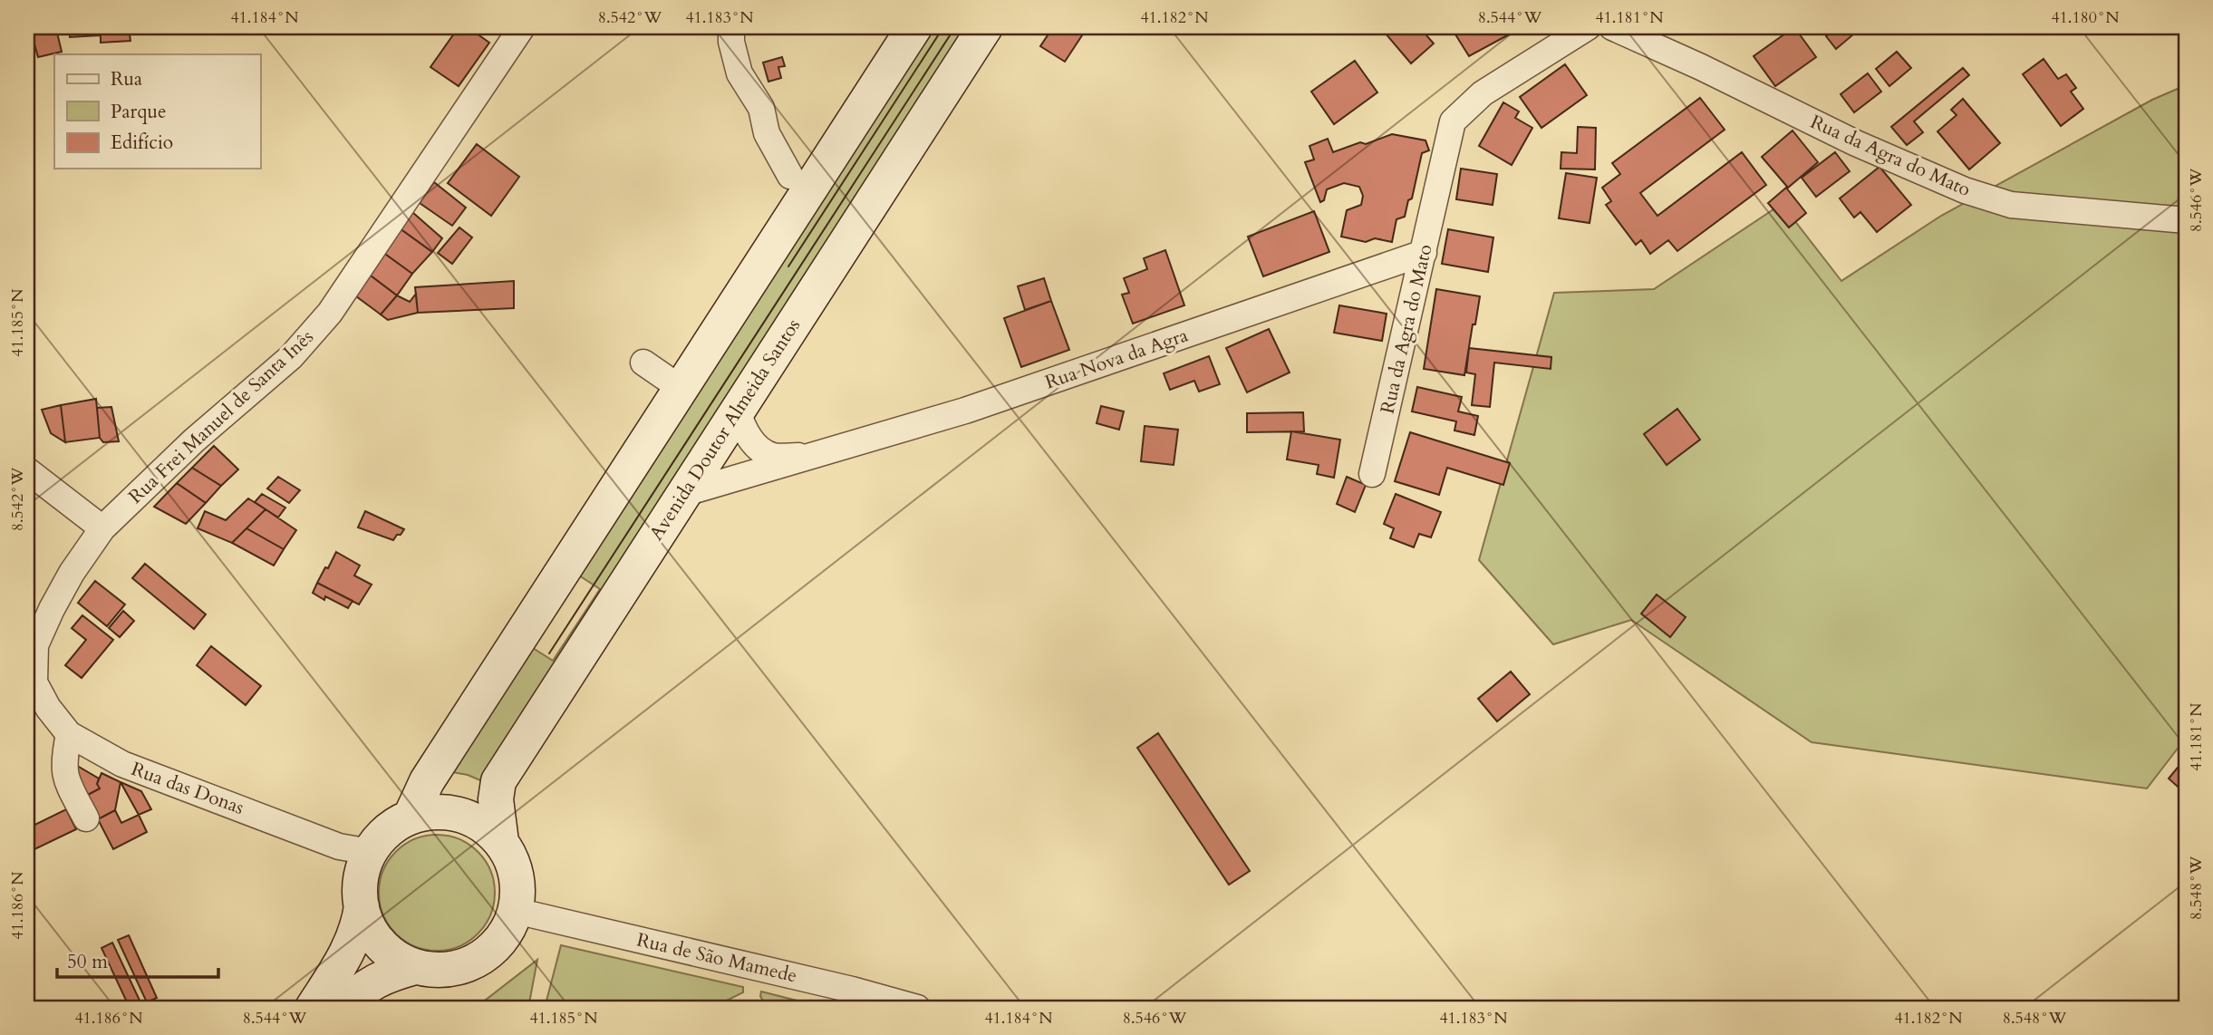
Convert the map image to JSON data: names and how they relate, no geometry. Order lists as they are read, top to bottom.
{
  "streets": {
    "main road": ["Avenida Doutor Almeida Santos"],
    "street": [
      "Rua da Agra do Mato",
      "Rua Nova da Agra",
      "Rua Frei Manuel de Santa Inês",
      "Rua das Donas",
      "Rua de São Mamede"
    ]
  },
  "crossings": [
    ["Rua da Agra do Mato", "Rua Nova da Agra"],
    ["Rua Nova da Agra", "Avenida Doutor Almeida Santos"],
    ["Rua Frei Manuel de Santa Inês", "Rua das Donas"],
    ["Avenida Doutor Almeida Santos", "Rua das Donas"],
    ["Avenida Doutor Almeida Santos", "Rua de São Mamede"],
    ["Rua das Donas", "Rua de São Mamede"]
  ],
  "legend": ["Rua", "Parque", "Edifício"],
  "scale_bar": "50 m",
  "coordinates": [
    "41.184°N",
    "8.542°W",
    "41.183°N",
    "41.182°N",
    "8.544°W",
    "41.181°N",
    "41.180°N",
    "8.546°W",
    "41.185°N",
    "8.548°W",
    "41.186°N"
  ]
}
